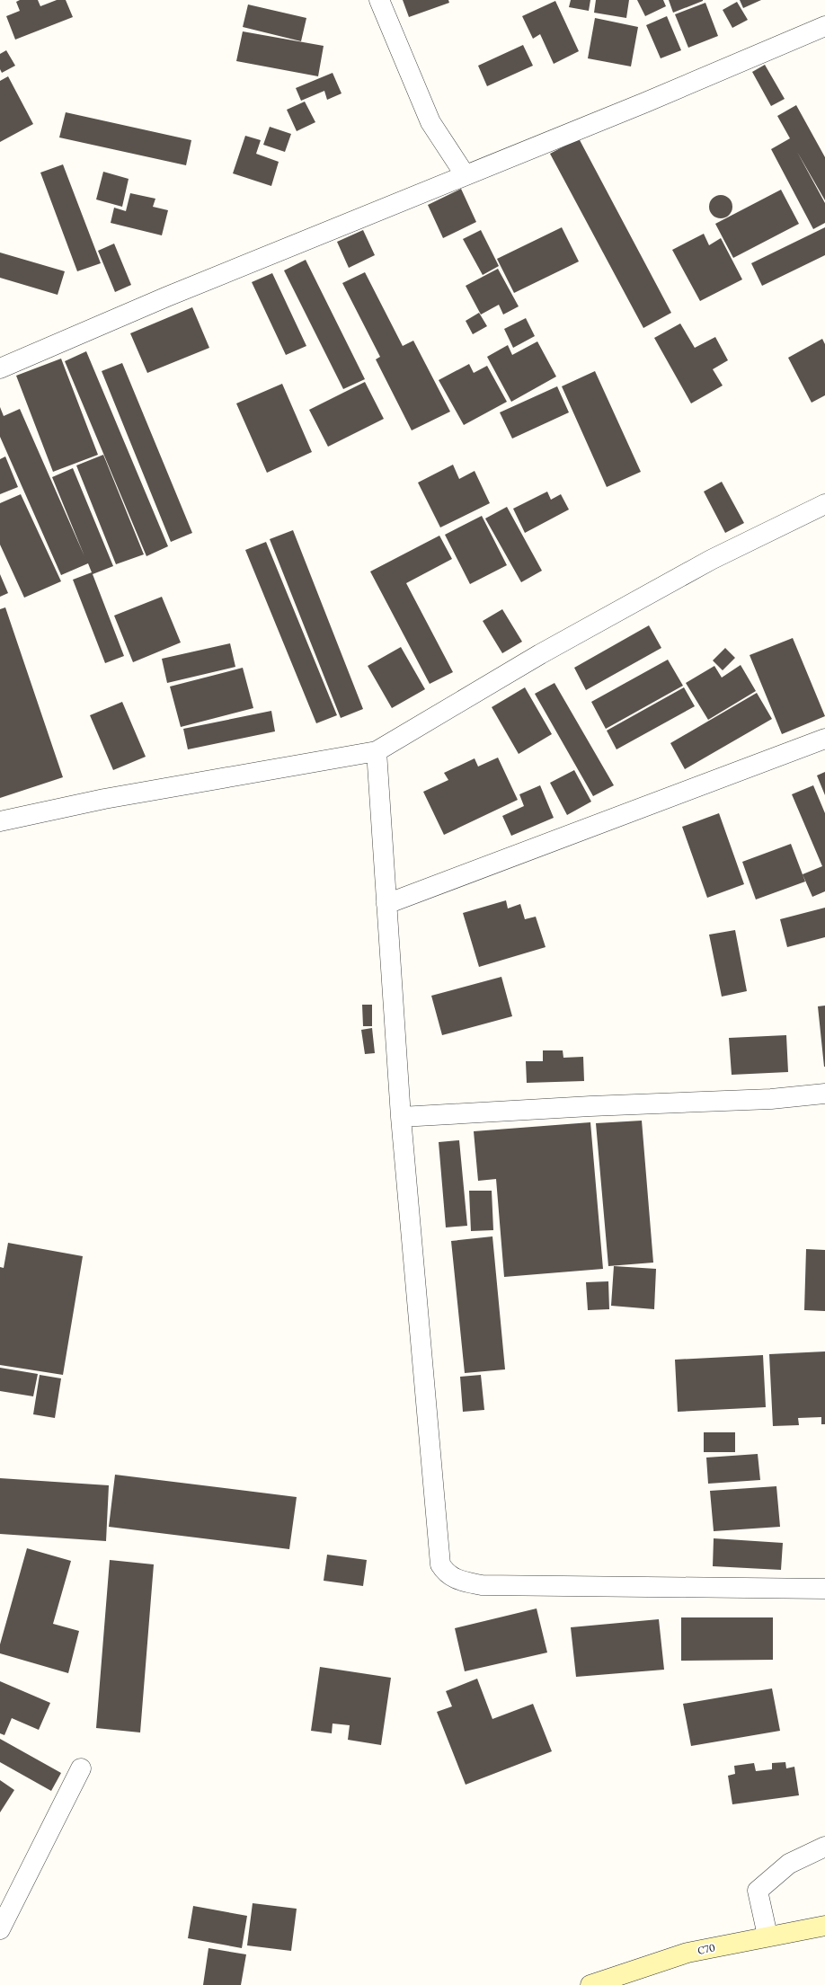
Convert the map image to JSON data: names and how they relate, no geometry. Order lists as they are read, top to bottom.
{
  "streets": {
    "main road": ["C70"]
  }
}
